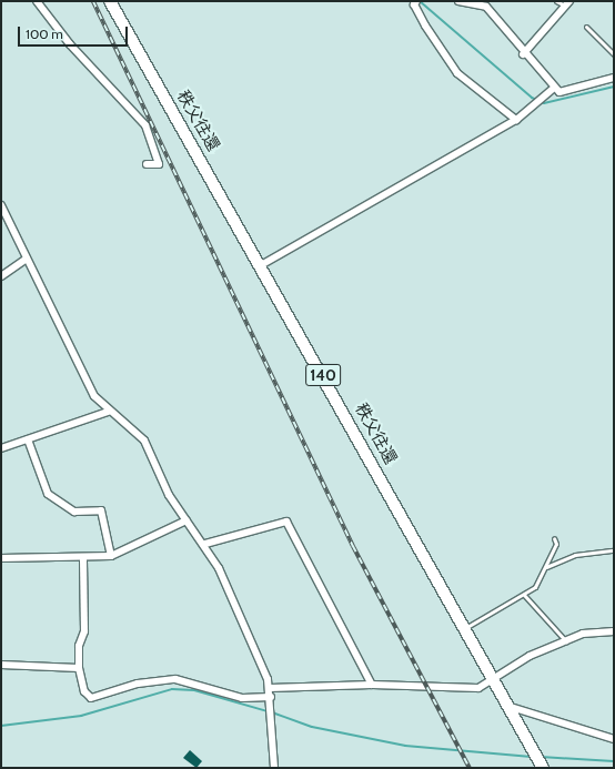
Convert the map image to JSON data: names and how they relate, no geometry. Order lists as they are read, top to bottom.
{
  "streets": {
    "highway": ["秩父往還", "140"]
  },
  "scale_bar": "100 m"
}
